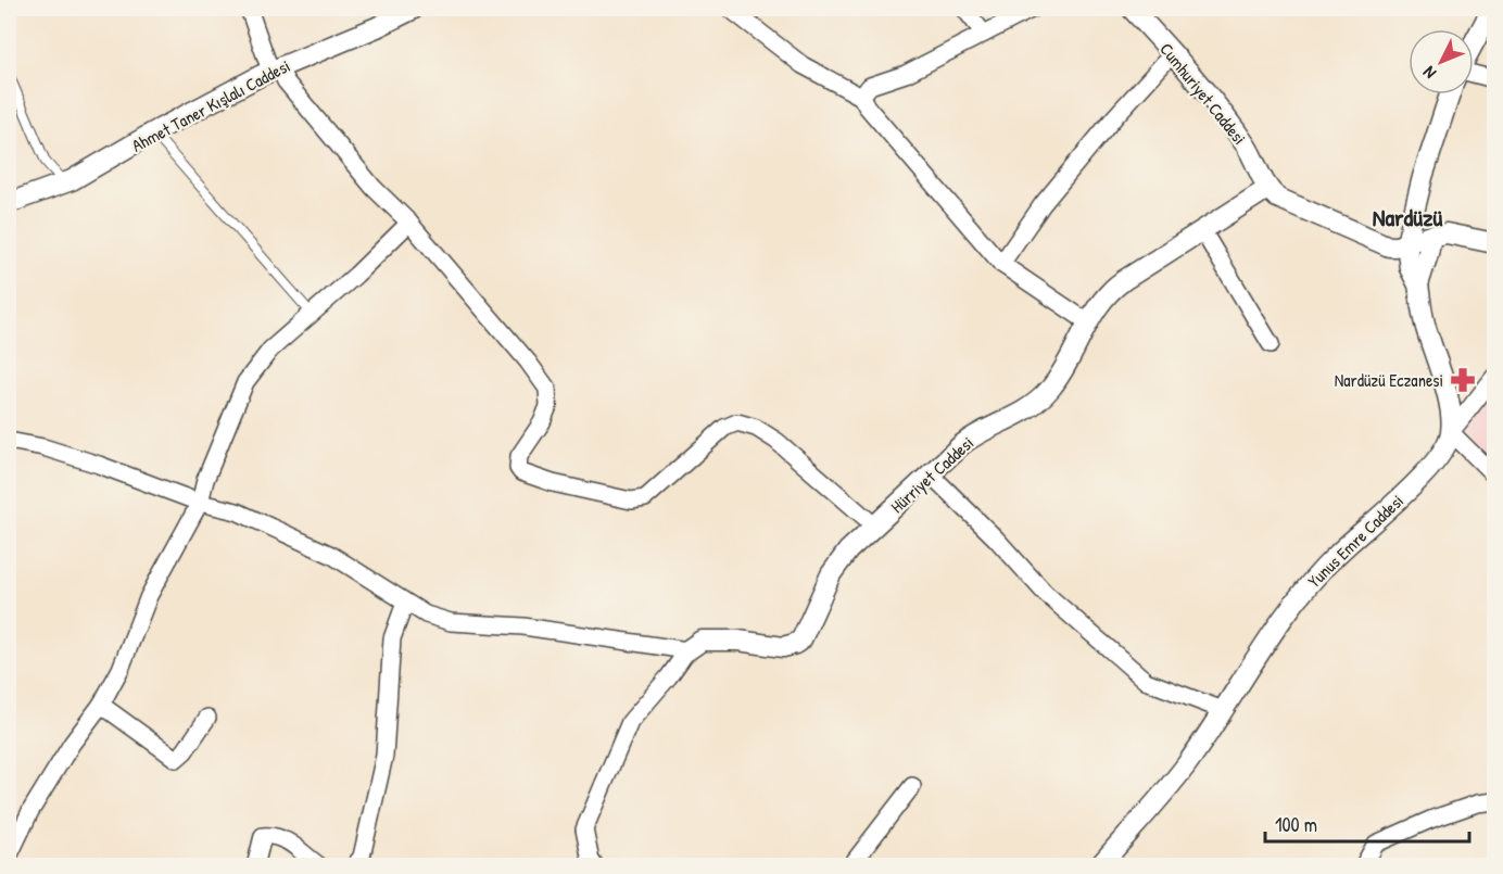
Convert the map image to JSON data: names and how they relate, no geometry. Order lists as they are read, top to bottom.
{
  "streets": {
    "street": [
      "Cumhuriyet Caddesi",
      "Ahmet Taner Kışlalı Caddesi",
      "Hürriyet Caddesi",
      "Yunus Emre Caddesi"
    ]
  },
  "crossings": [
    ["Cumhuriyet Caddesi", "Hürriyet Caddesi"]
  ],
  "districts": ["Nardüzü"],
  "places": {
    "pharmacy": ["Nardüzü Eczanesi"]
  },
  "scale_bar": "100 m",
  "north": "bottom left"
}
